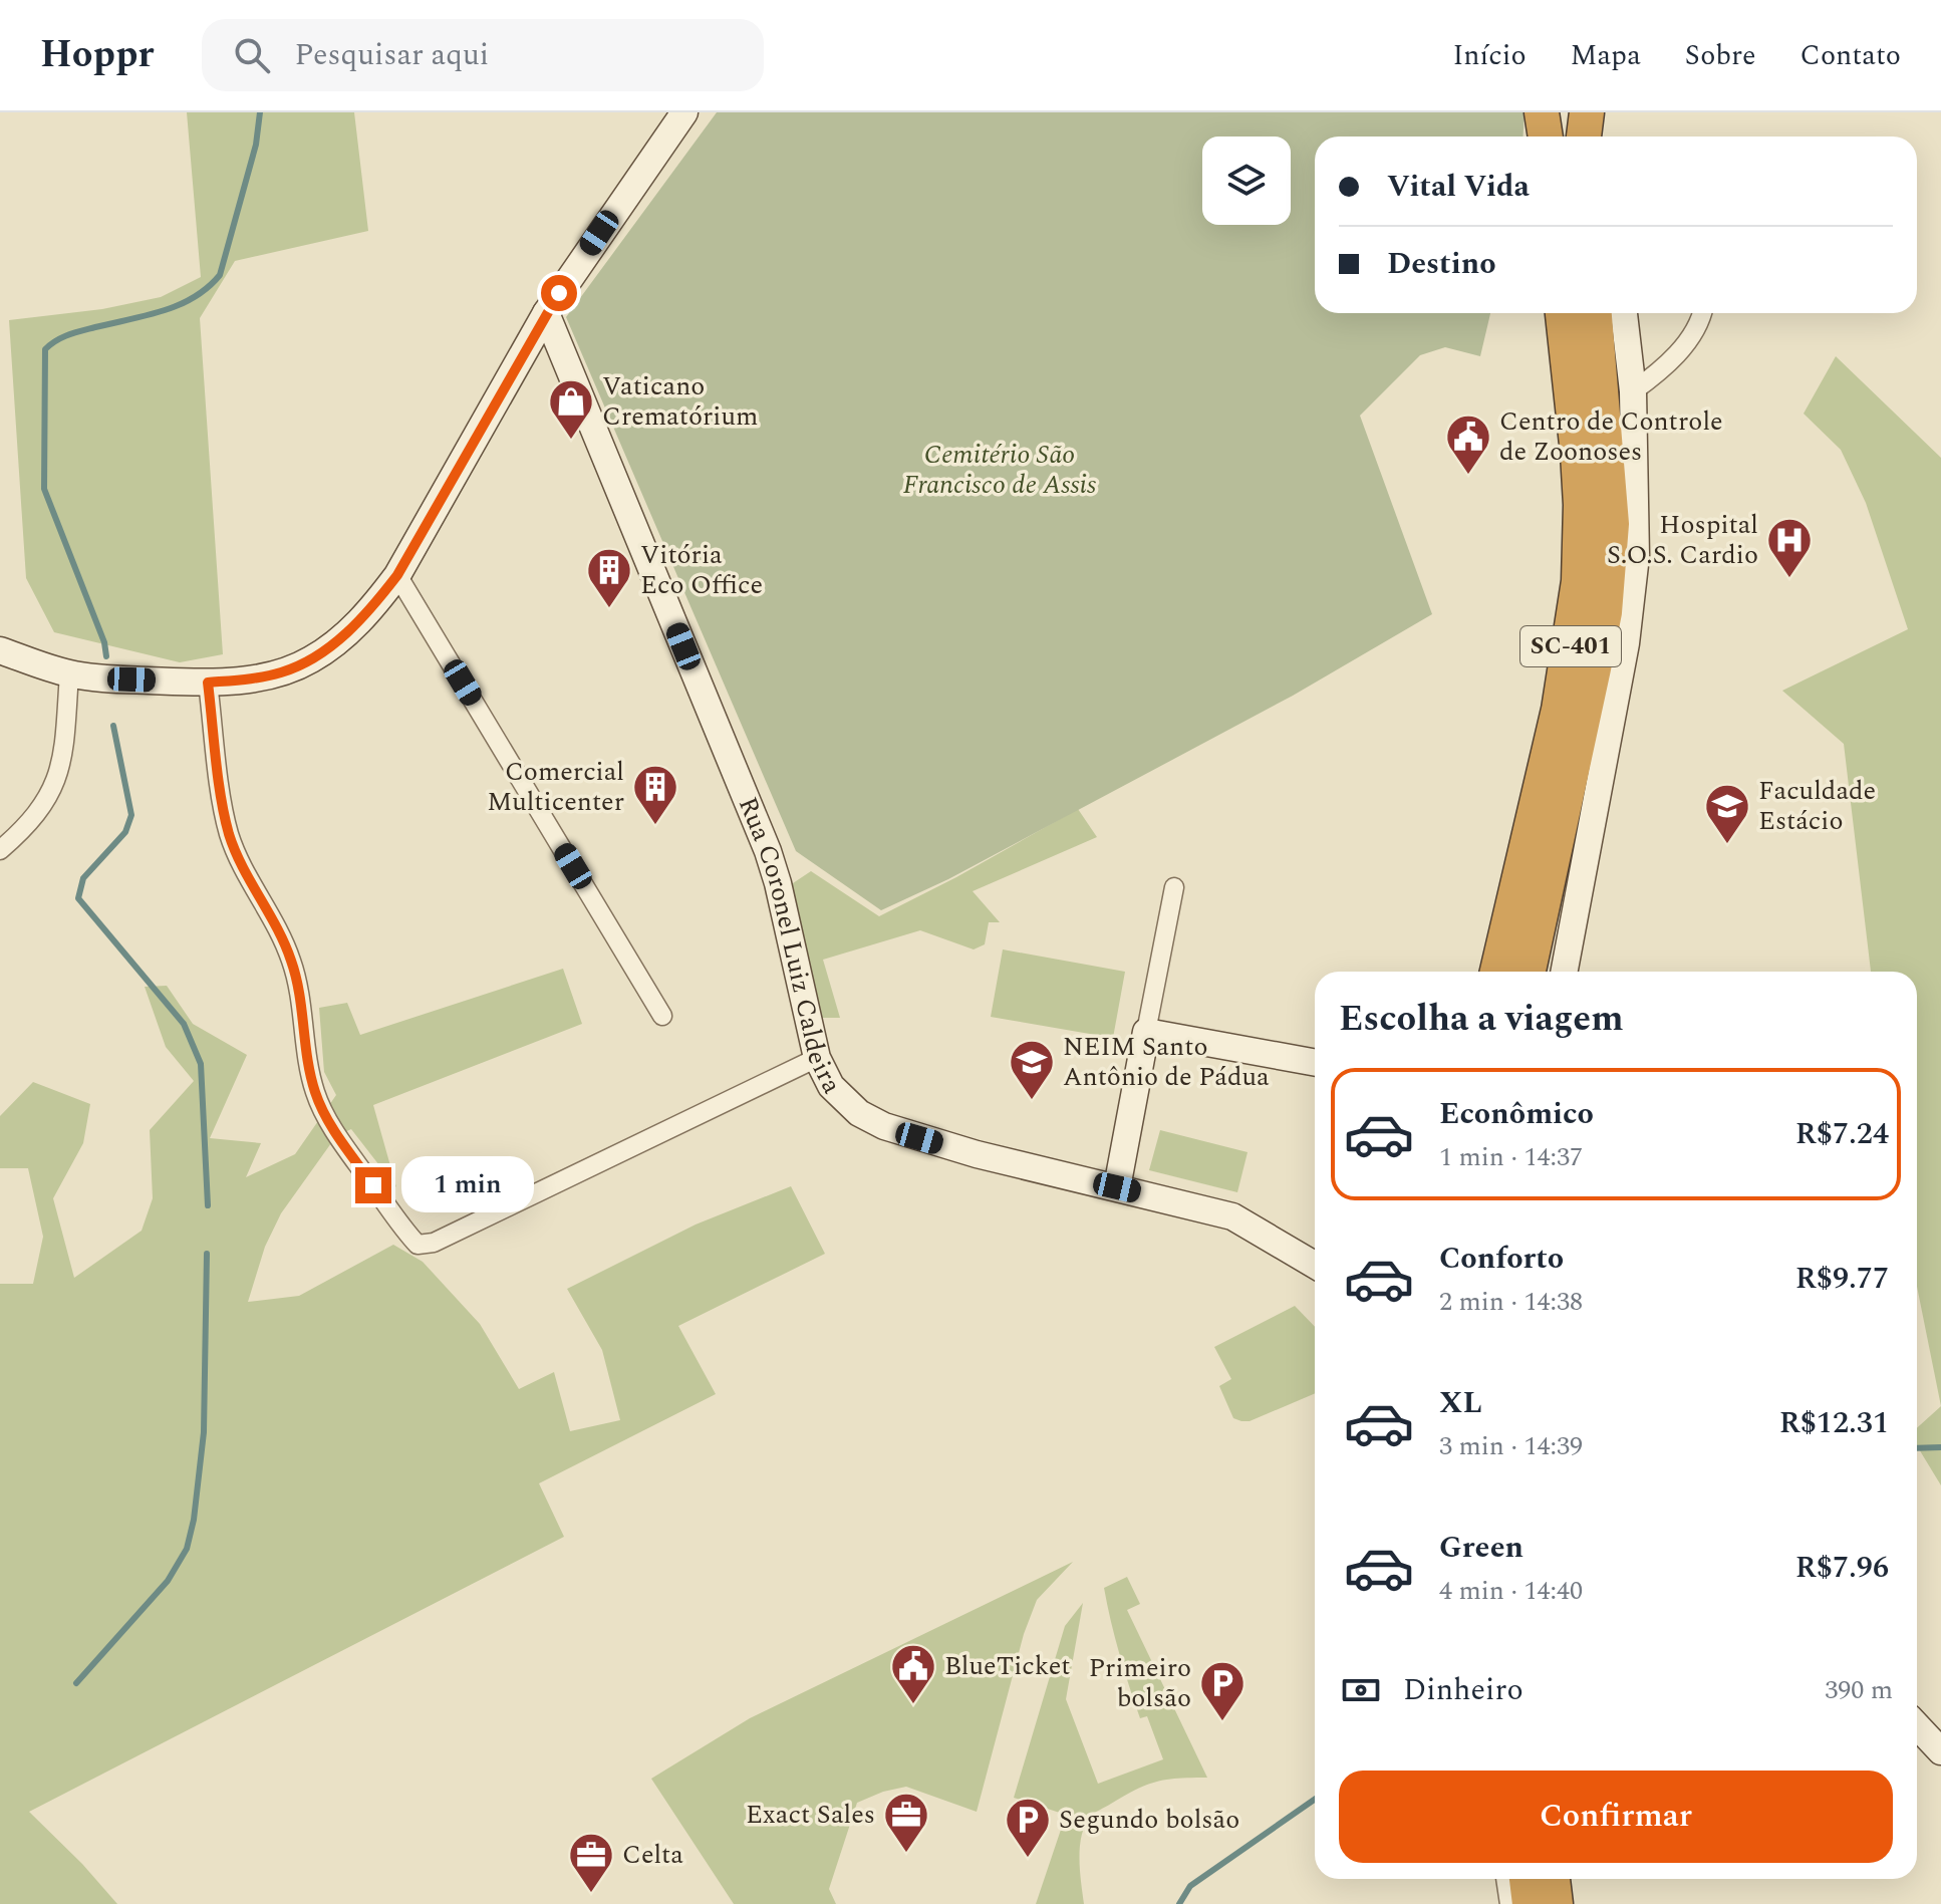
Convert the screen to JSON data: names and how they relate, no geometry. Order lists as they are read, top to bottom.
{
  "streets": {
    "highway": ["SC-401"],
    "main road": ["Rua Coronel Luiz Caldeira"]
  },
  "parks": ["Cemitério São Francisco de Assis"],
  "places": {
    "shop": ["Vaticano Crematórium"],
    "public building": ["Centro de Controle de Zoonoses", "BlueTicket"],
    "hospital": ["Hospital S.O.S. Cardio"],
    "building": ["Vitória Eco Office", "Comercial Multicenter"],
    "school or university": ["Faculdade Estácio", "NEIM Santo Antônio de Pádua"],
    "parking": ["Primeiro bolsão", "Segundo bolsão"],
    "office": ["Exact Sales", "Celta"]
  },
  "page": {
    "header": "Hoppr",
    "search": "Pesquisar aqui",
    "nav": [
      "Início",
      "Mapa",
      "Sobre",
      "Contato"
    ],
    "banner": ["Vital Vida", "Destino"],
    "heading": "Escolha a viagem",
    "list": [
      {
        "name": "Econômico",
        "note": "1 min · 14:37",
        "value": "R$7.24"
      },
      {
        "name": "Conforto",
        "note": "2 min · 14:38",
        "value": "R$9.77"
      },
      {
        "name": "XL",
        "note": "3 min · 14:39",
        "value": "R$12.31"
      },
      {
        "name": "Green",
        "note": "4 min · 14:40",
        "value": "R$7.96"
      }
    ],
    "bubble": "1 min",
    "pay": ["Dinheiro", "390 m"],
    "buttons": "Confirmar"
  }
}
